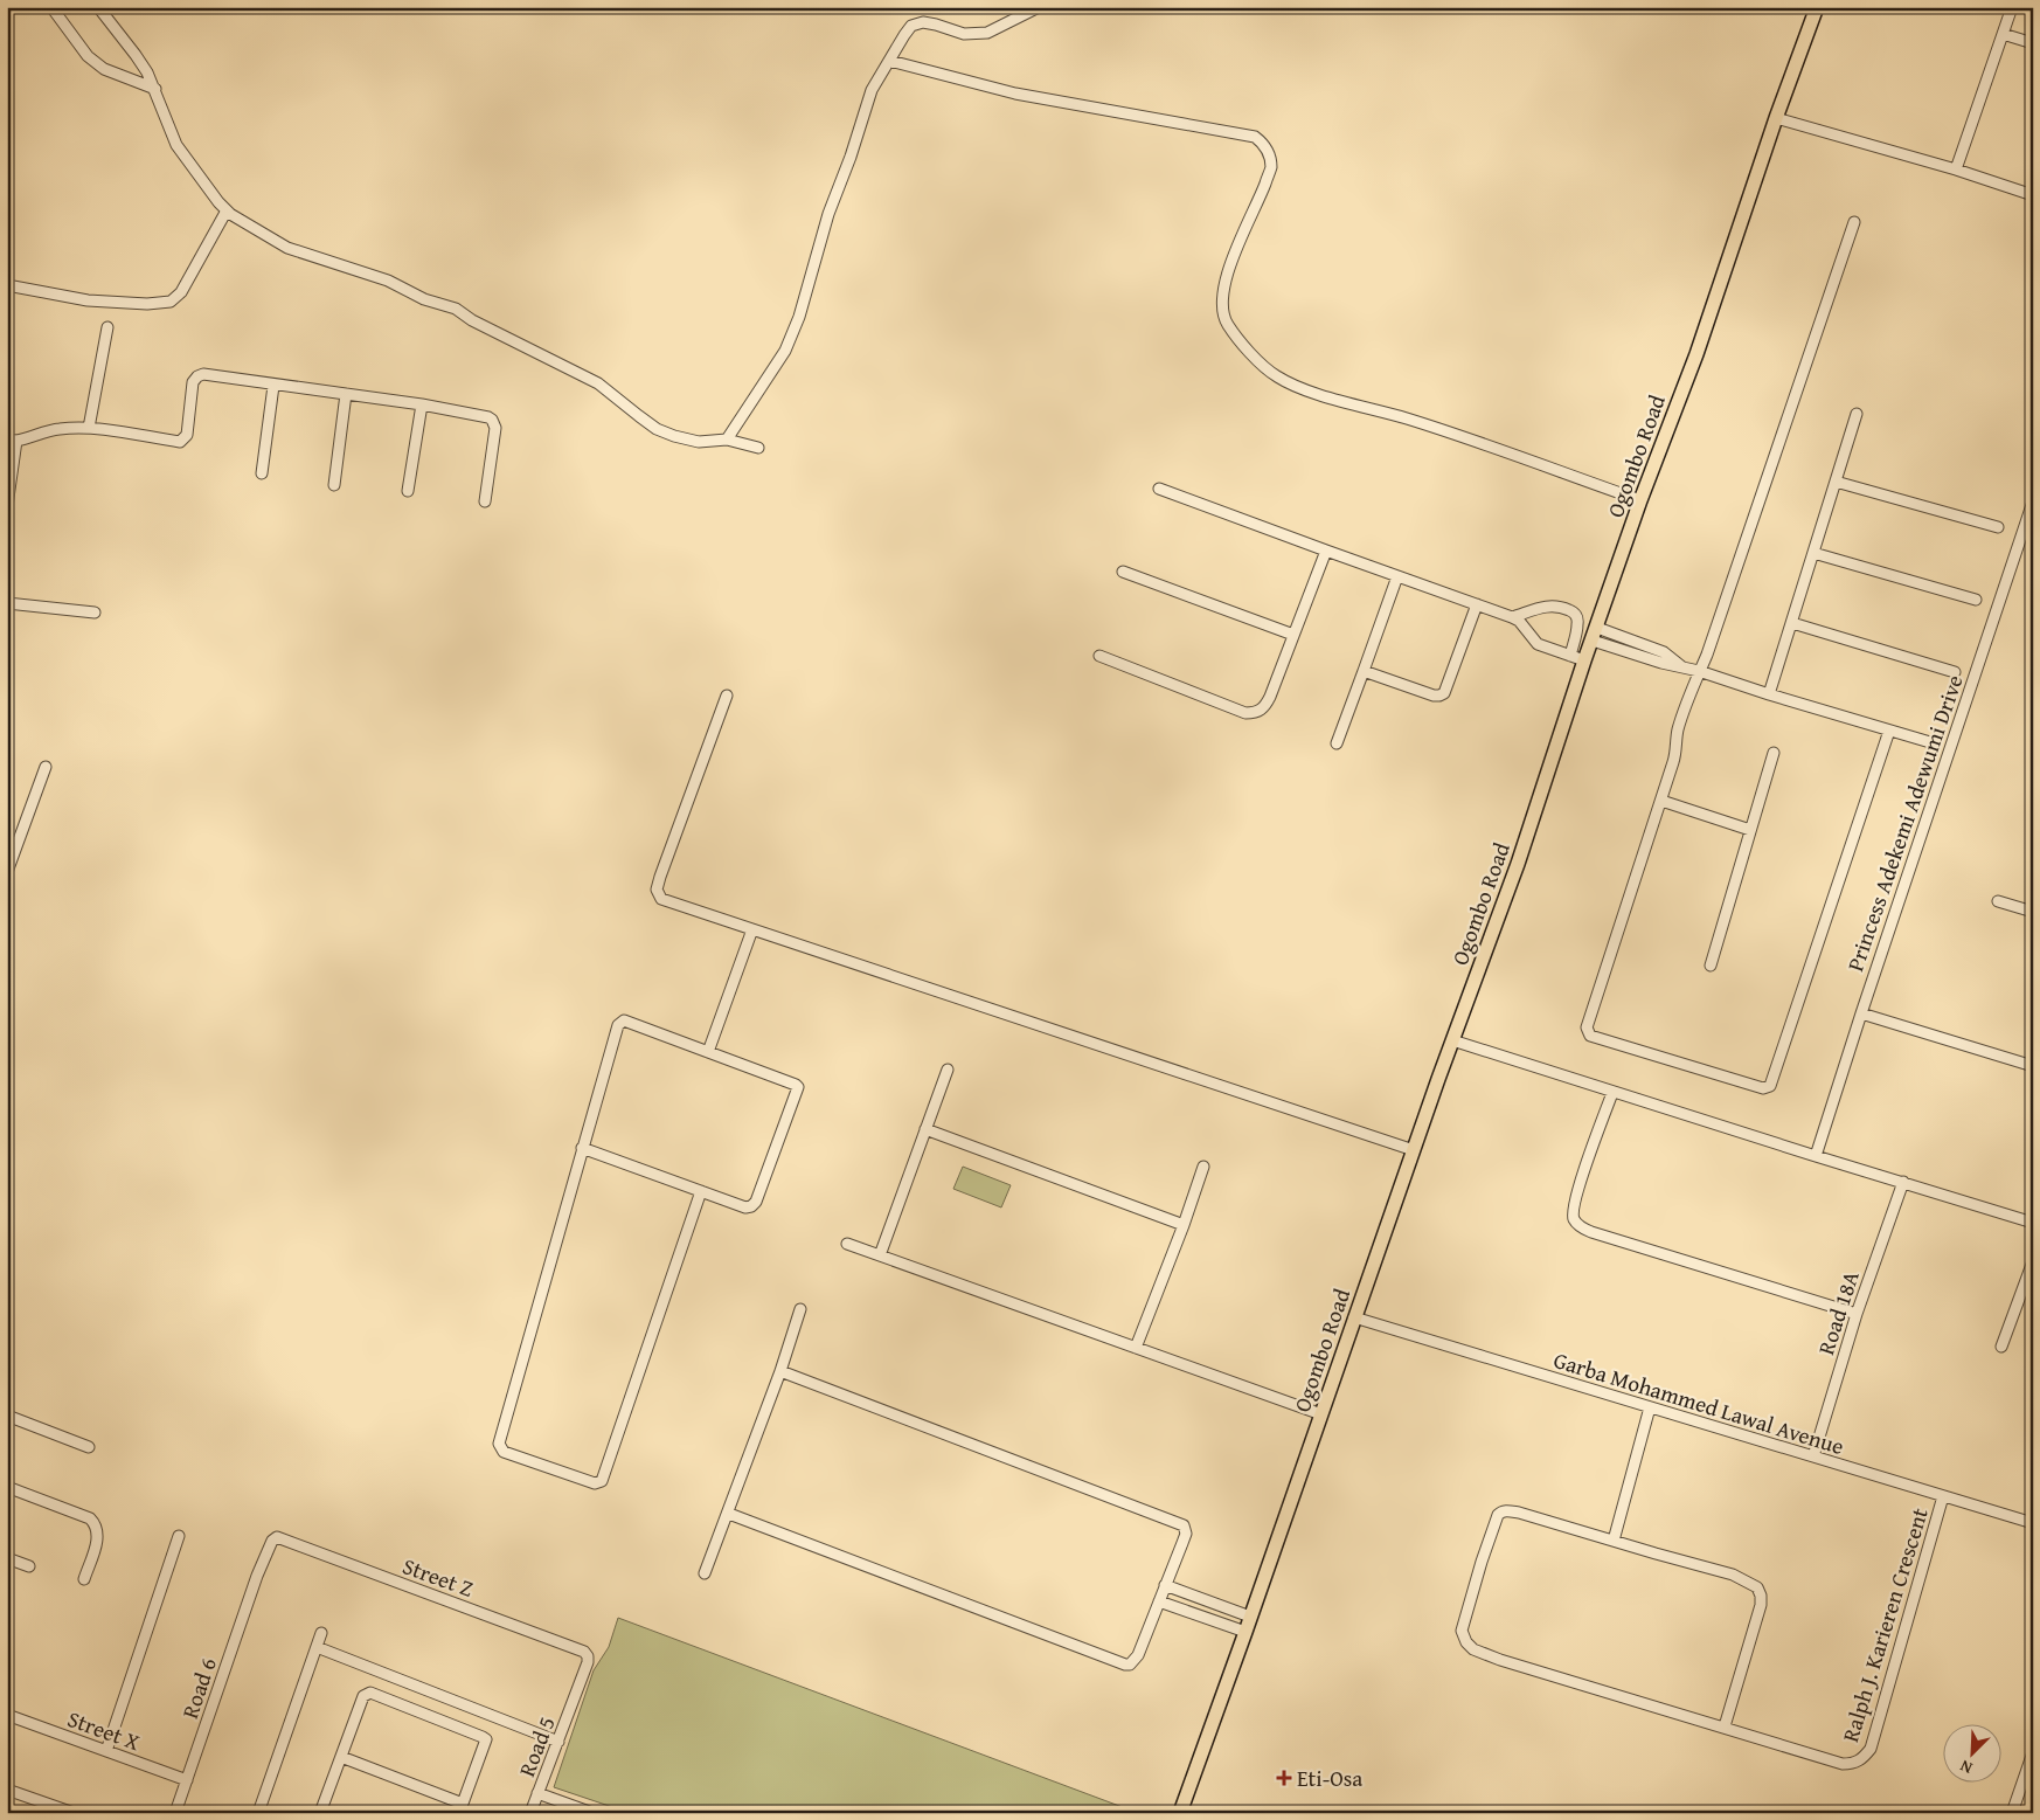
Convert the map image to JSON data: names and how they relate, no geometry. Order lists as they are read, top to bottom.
{
  "streets": {
    "main road": ["Ogombo Road"],
    "street": [
      "Princess Adekemi Adewumi Drive",
      "Road 18A",
      "Garba Mohammed Lawal Avenue",
      "Street Z",
      "Ralph J. Karieren Crescent",
      "Road 6",
      "Street X",
      "Road 5"
    ]
  },
  "crossings": [
    ["Ogombo Road", "Garba Mohammed Lawal Avenue"],
    ["Road 18A", "Garba Mohammed Lawal Avenue"],
    ["Garba Mohammed Lawal Avenue", "Ralph J. Karieren Crescent"],
    ["Street Z", "Road 6"],
    ["Street Z", "Road 5"],
    ["Road 6", "Street X"]
  ],
  "places": {
    "health": ["Eti-Osa"]
  },
  "north": "bottom left"
}
